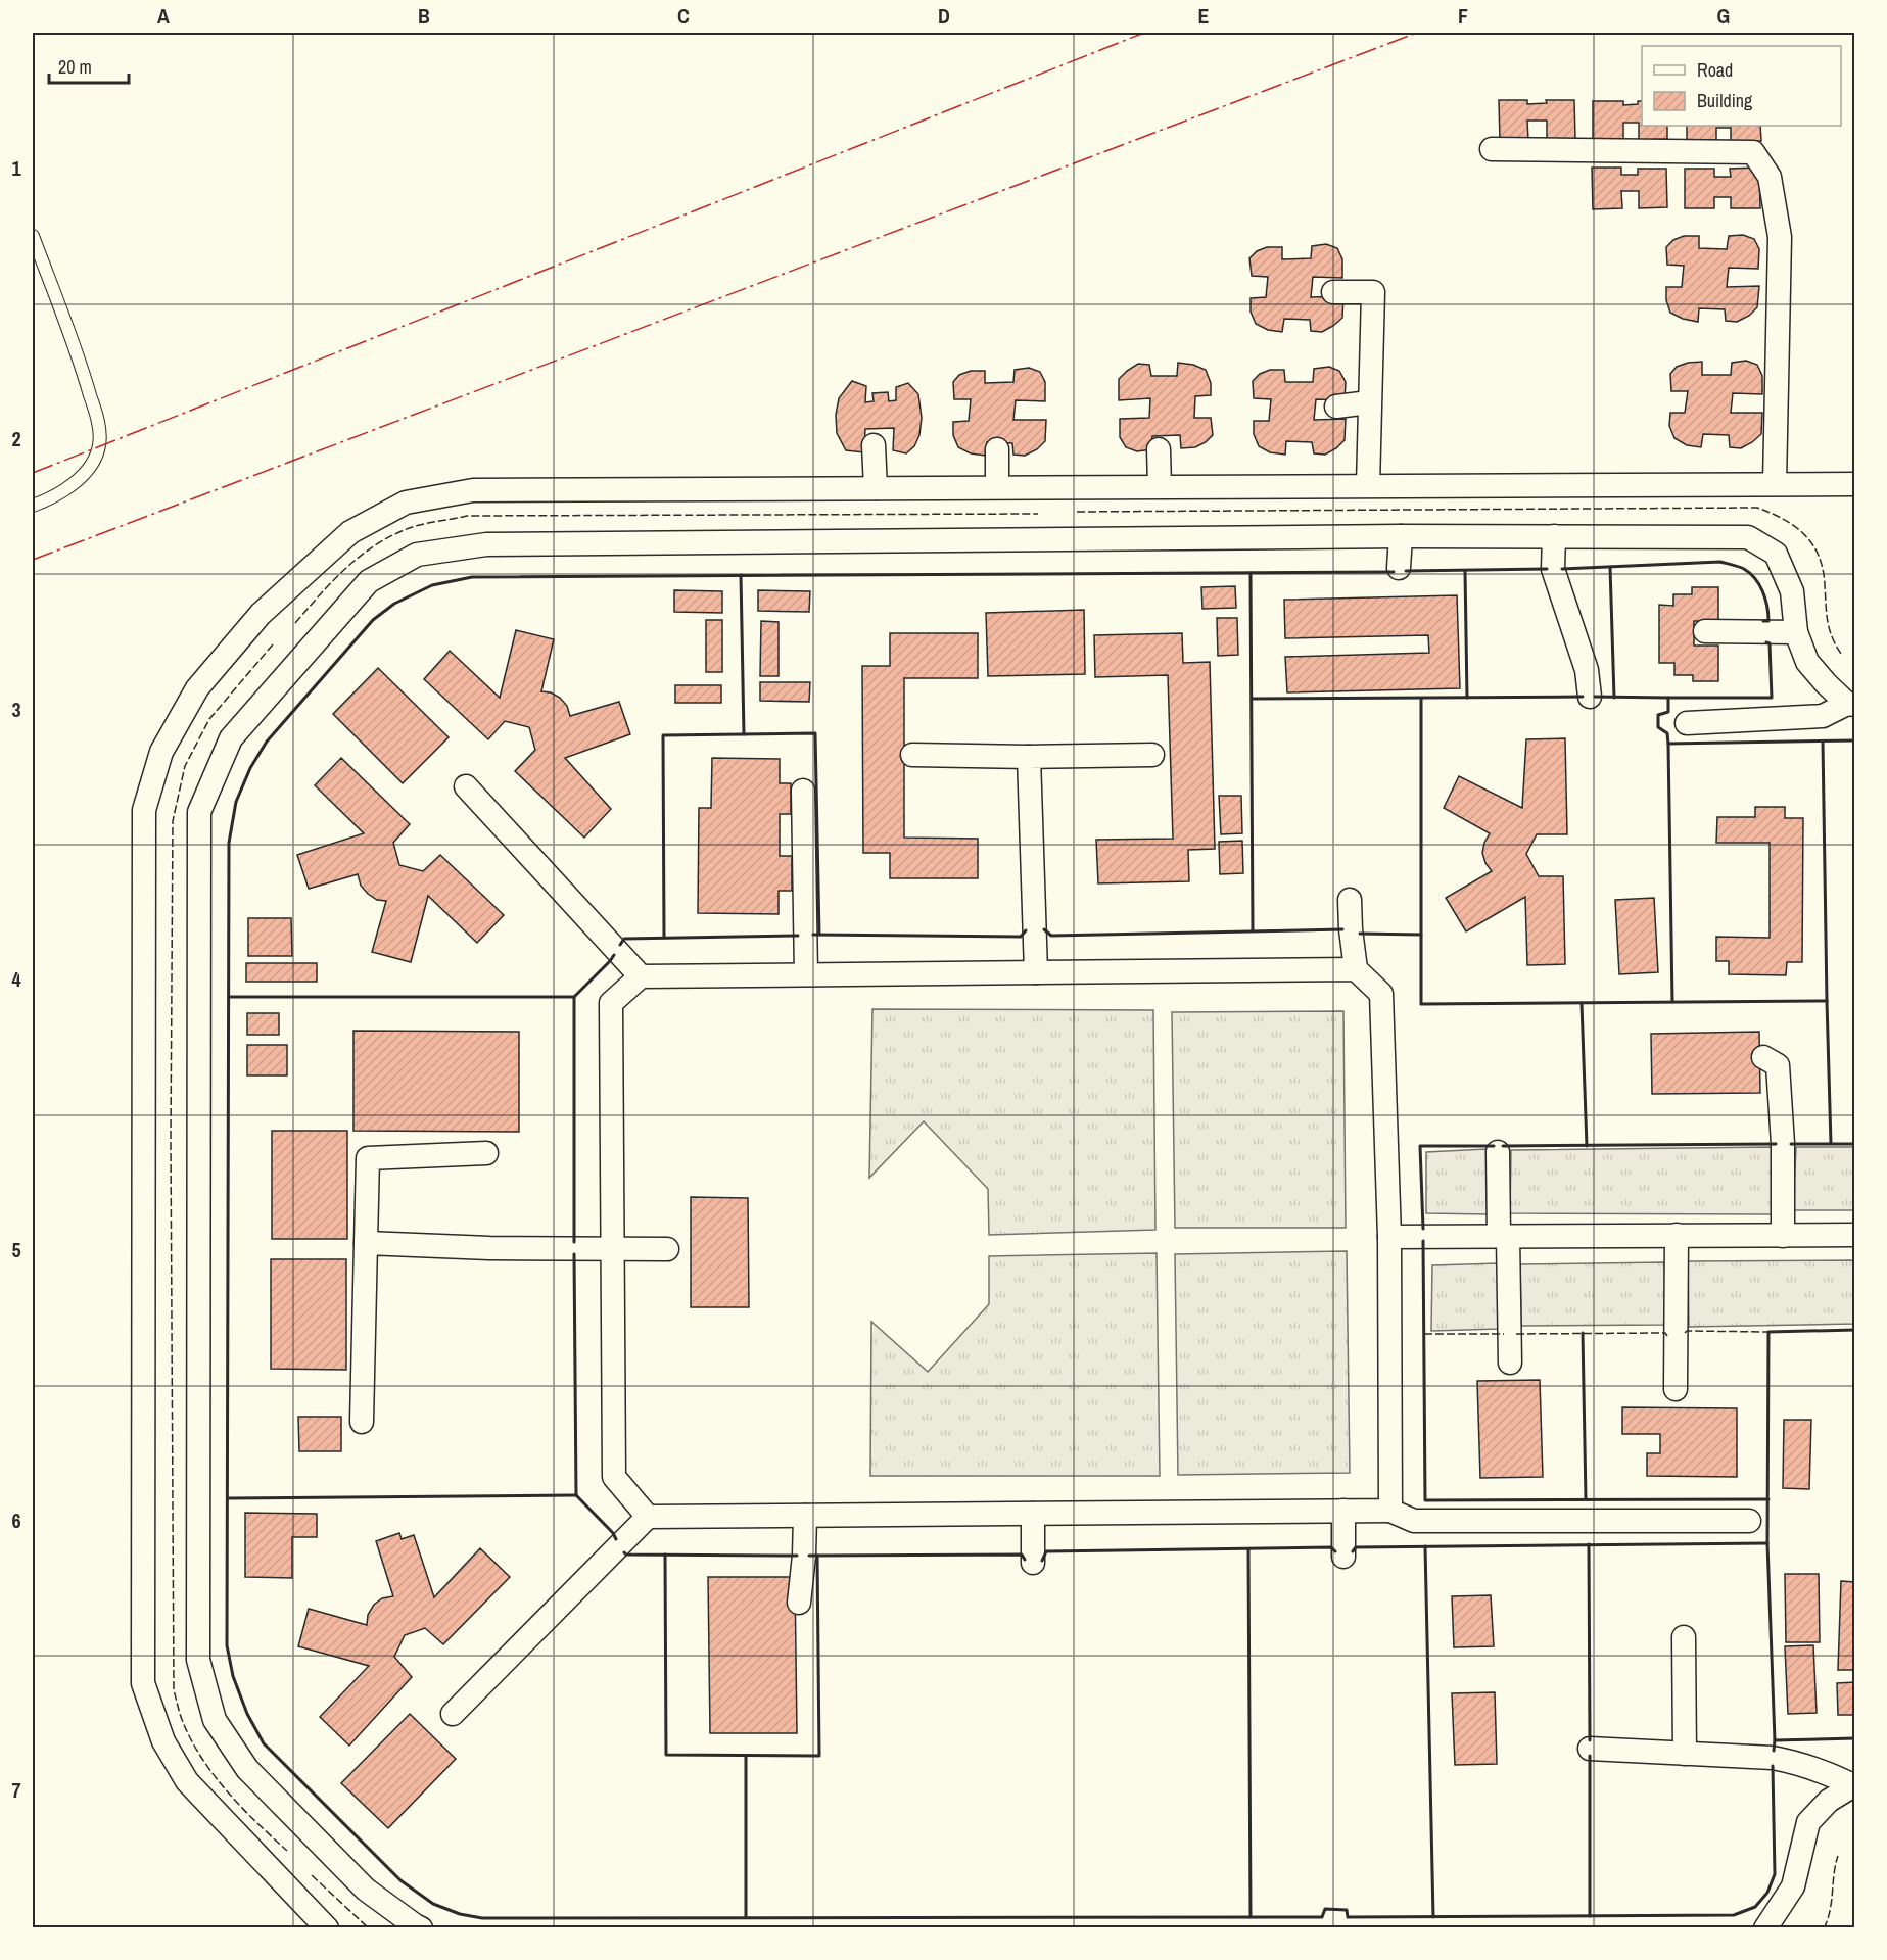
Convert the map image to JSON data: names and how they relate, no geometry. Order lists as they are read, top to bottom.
{
  "legend": ["Road", "Building"],
  "scale_bar": "20 m",
  "grid": {
    "columns": [
      "A",
      "B",
      "C",
      "D",
      "E",
      "F",
      "G"
    ],
    "rows": [
      "1",
      "2",
      "3",
      "4",
      "5",
      "6",
      "7"
    ]
  }
}
